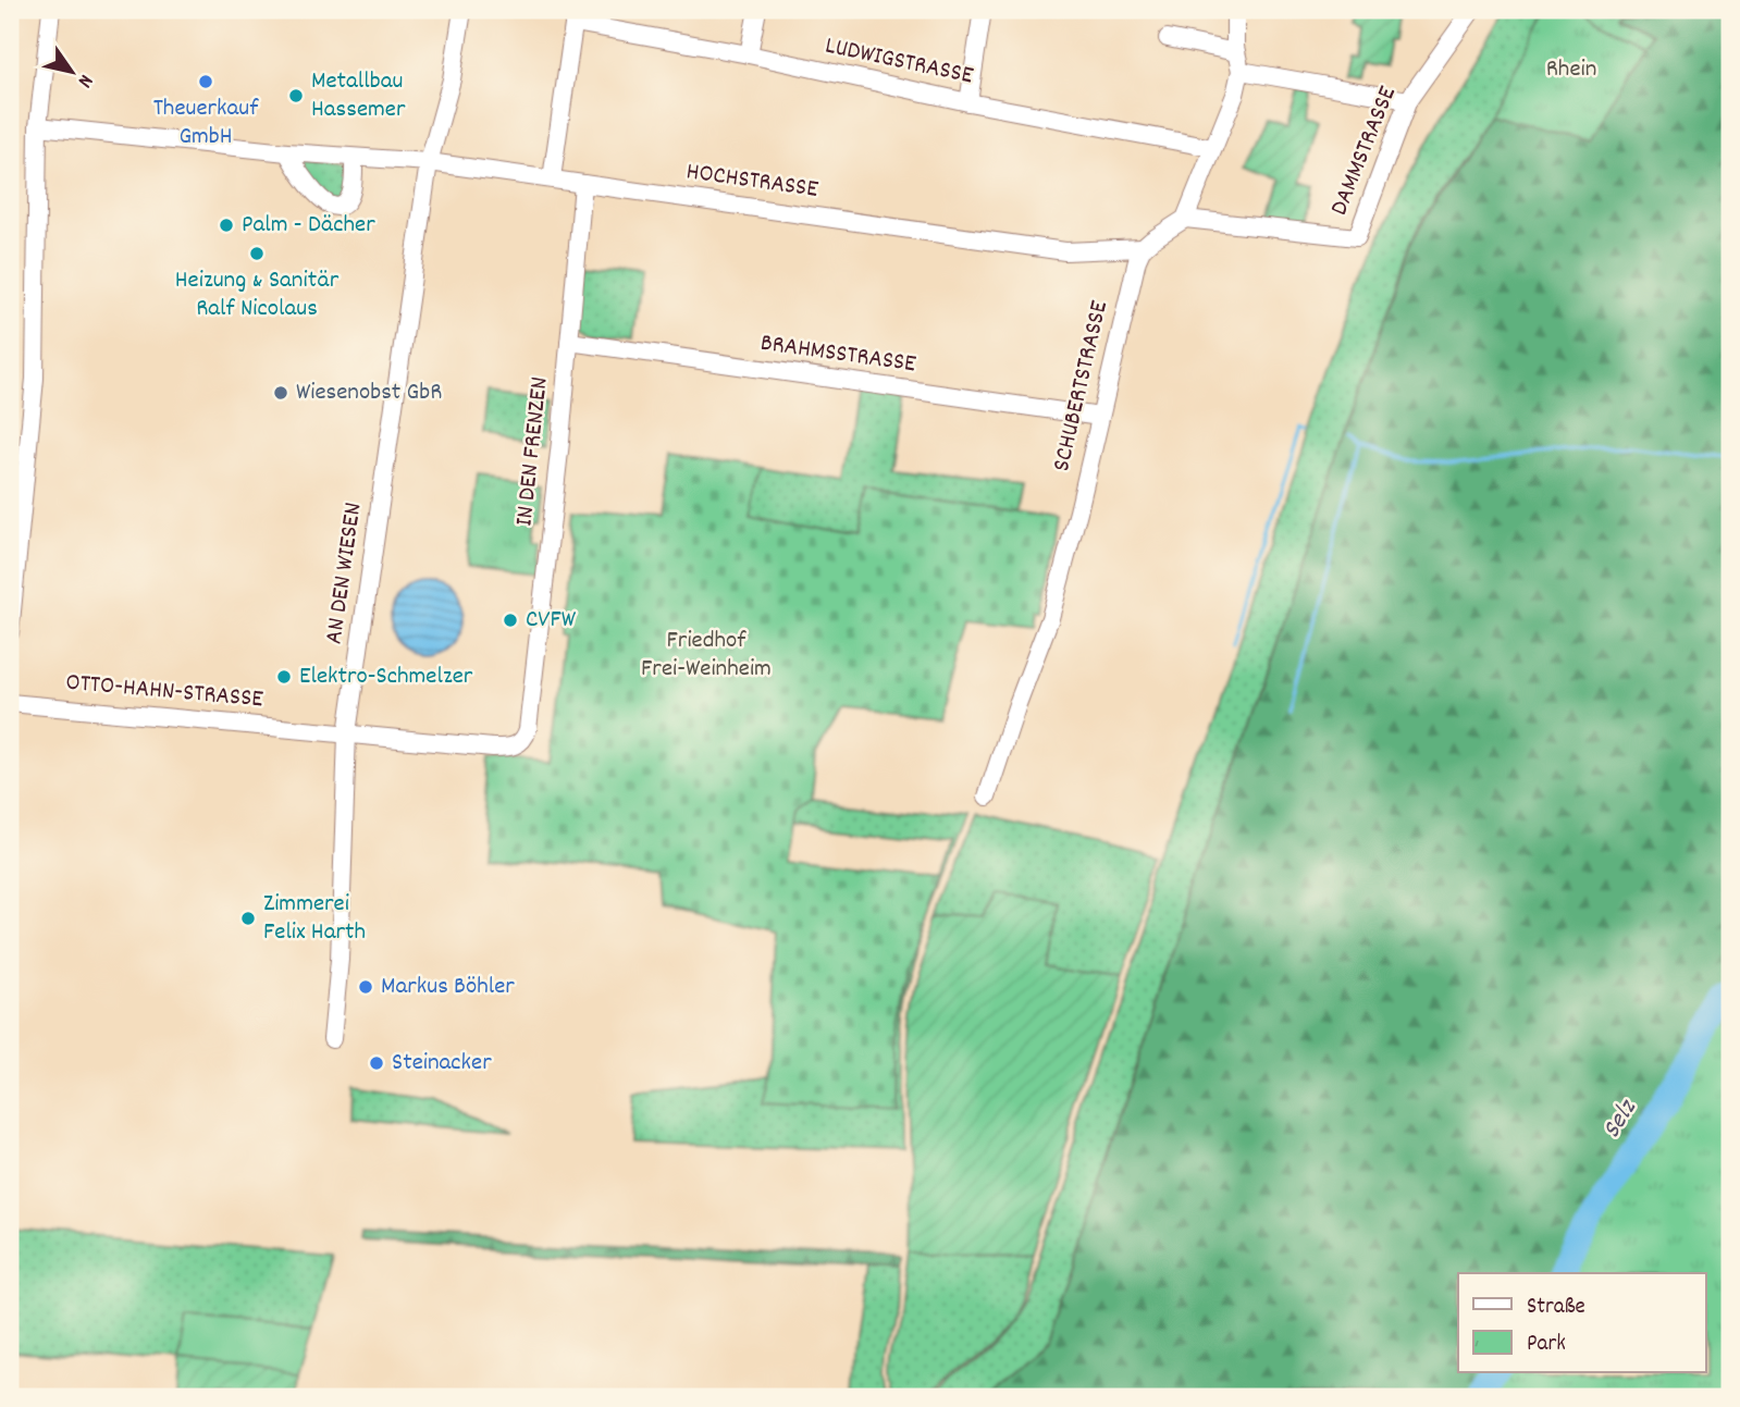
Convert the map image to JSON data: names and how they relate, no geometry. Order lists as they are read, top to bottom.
{
  "streets": {
    "street": [
      "LUDWIGSTRASSE",
      "DAMMSTRASSE",
      "HOCHSTRASSE",
      "BRAHMSSTRASSE",
      "SCHUBERTSTRASSE",
      "IN DEN FRENZEN",
      "AN DEN WIESEN",
      "OTTO-HAHN-STRASSE"
    ]
  },
  "crossings": [
    ["HOCHSTRASSE", "SCHUBERTSTRASSE"],
    ["HOCHSTRASSE", "IN DEN FRENZEN"],
    ["HOCHSTRASSE", "AN DEN WIESEN"],
    ["BRAHMSSTRASSE", "SCHUBERTSTRASSE"],
    ["BRAHMSSTRASSE", "IN DEN FRENZEN"],
    ["IN DEN FRENZEN", "OTTO-HAHN-STRASSE"],
    ["AN DEN WIESEN", "OTTO-HAHN-STRASSE"]
  ],
  "water": ["Selz"],
  "parks": ["Rhein", "Friedhof Frei-Weinheim"],
  "places": [
    "Theuerkauf GmbH",
    "Metallbau Hassemer",
    "Palm - Dächer",
    "Heizung & Sanitär Ralf Nicolaus",
    "Wiesenobst GbR",
    "CVFW",
    "Elektro-Schmelzer",
    "Zimmerei Felix Harth",
    "Markus Böhler",
    "Steinacker"
  ],
  "legend": ["Straße", "Park"],
  "north": "bottom right"
}
